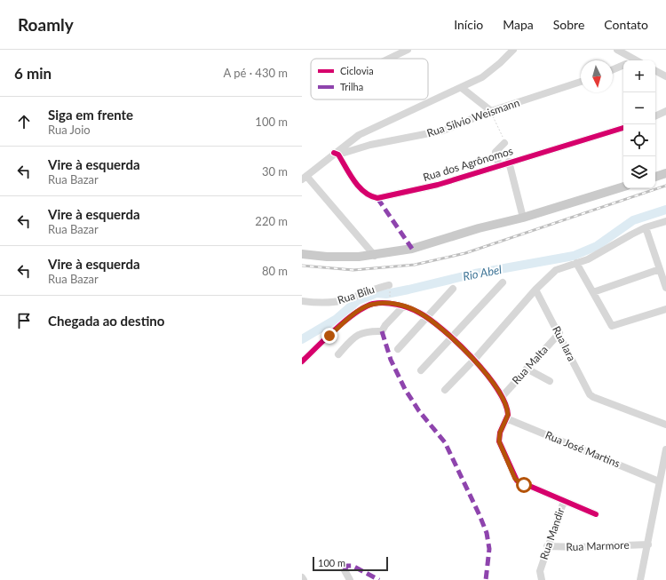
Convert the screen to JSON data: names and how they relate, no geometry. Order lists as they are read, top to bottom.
{
  "streets": {
    "street": [
      "Rua Silvio Weismann",
      "Rua dos Agrônomos",
      "Rua Bilu",
      "Rua Iara",
      "Rua Malta",
      "Rua José Martins",
      "Rua Mandir",
      "Rua Marmore"
    ]
  },
  "crossings": [
    ["Rua Silvio Weismann", "Rua dos Agrônomos"],
    ["Rua Iara", "Rua Malta"],
    ["Rua Mandir", "Rua Marmore"]
  ],
  "water": ["Rio Abel"],
  "legend": ["Ciclovia", "Trilha"],
  "scale_bar": "100 m",
  "north": "bottom",
  "page": {
    "header": "Roamly",
    "nav": [
      "Início",
      "Mapa",
      "Sobre",
      "Contato"
    ],
    "heading": ["6 min", "A pé · 430 m"],
    "map_buttons": ["+", "−"],
    "list": [
      ["Siga em frente", "Rua Joio", "100 m"],
      ["Vire à esquerda", "Rua Bazar", "30 m"],
      ["Vire à esquerda", "Rua Bazar", "220 m"],
      ["Vire à esquerda", "Rua Bazar", "80 m"],
      "Chegada ao destino"
    ],
    "scale": "100 m"
  }
}
